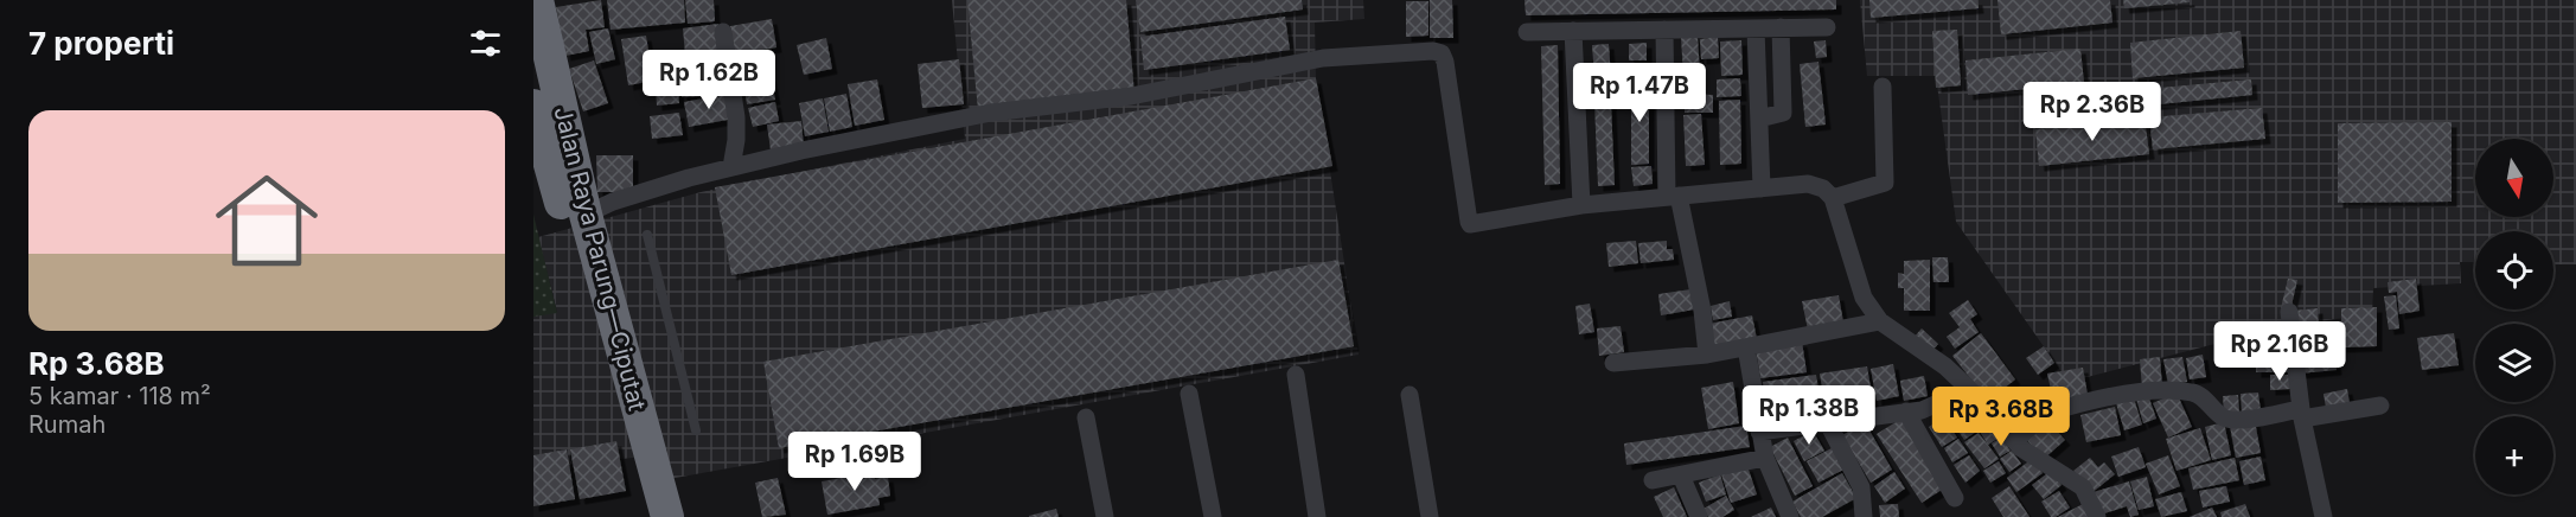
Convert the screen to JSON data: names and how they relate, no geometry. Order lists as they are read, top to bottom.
{
  "streets": {
    "highway": ["Jalan Raya Parung—Ciputat"]
  },
  "north": "bottom",
  "page": {
    "heading": "7 properti",
    "price": [
      "Rp 1.62B",
      "Rp 1.47B",
      "Rp 2.36B",
      "Rp 2.16B",
      "Rp 1.38B",
      "Rp 3.68B",
      "Rp 1.69B"
    ],
    "list": [
      {
        "name": "Rp 3.68B",
        "note": "5 kamar · 118 m² · Rumah"
      }
    ],
    "map_buttons": "+"
  }
}
